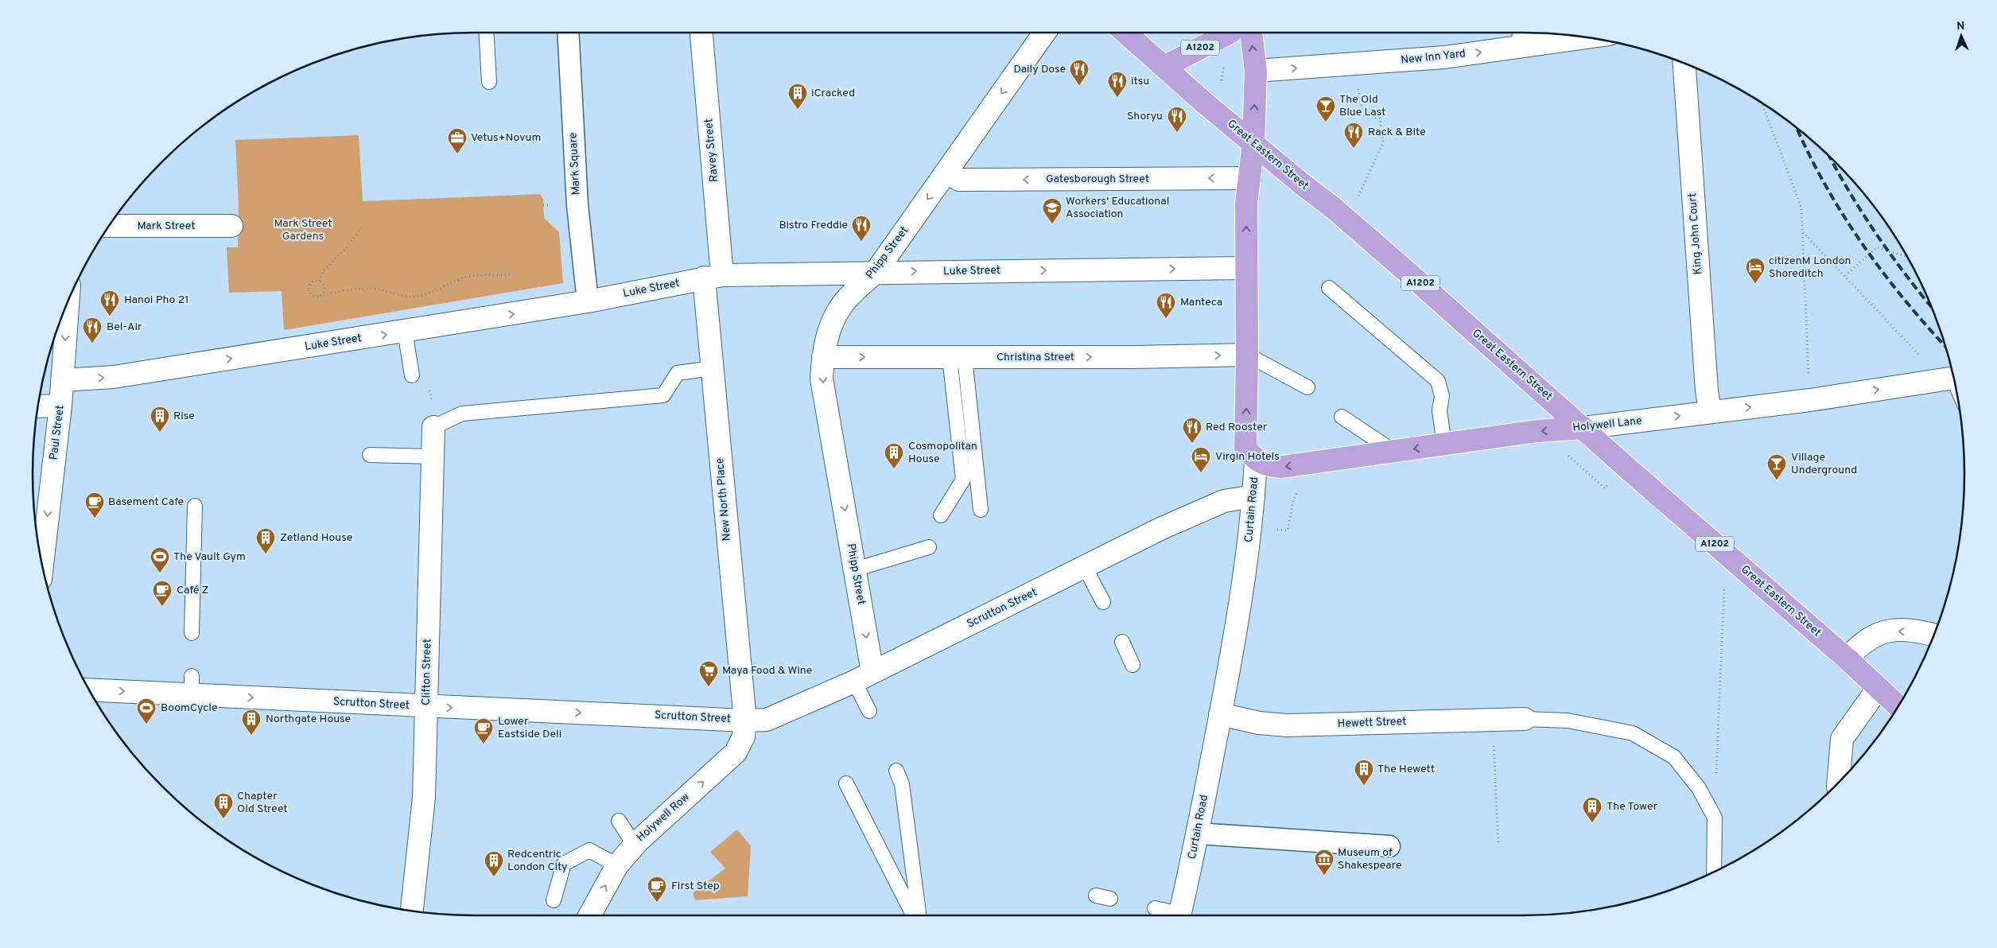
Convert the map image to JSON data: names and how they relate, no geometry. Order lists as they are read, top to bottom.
{
  "streets": {
    "highway": ["A1202", "Great Eastern Street", "Holywell Lane"],
    "street": [
      "New Inn Yard",
      "Ravey Street",
      "Mark Square",
      "Gatesborough Street",
      "Mark Street",
      "King John Court",
      "Phipp Street",
      "Luke Street",
      "Christina Street",
      "Paul Street",
      "New North Place",
      "Curtain Road",
      "Scrutton Street",
      "Clifton Street",
      "Hewett Street",
      "Holywell Row"
    ]
  },
  "crossings": [
    ["A1202", "Great Eastern Street"],
    ["Ravey Street", "Luke Street"],
    ["Ravey Street", "New North Place"],
    ["Great Eastern Street", "Holywell Lane"],
    ["Mark Square", "Luke Street"],
    ["Gatesborough Street", "Phipp Street"],
    ["King John Court", "Holywell Lane"],
    ["Phipp Street", "Luke Street"],
    ["Phipp Street", "Christina Street"],
    ["Phipp Street", "Scrutton Street"],
    ["Luke Street", "Paul Street"],
    ["Luke Street", "New North Place"],
    ["Holywell Lane", "Curtain Road"],
    ["New North Place", "Scrutton Street"],
    ["New North Place", "Holywell Row"],
    ["Curtain Road", "Scrutton Street"],
    ["Curtain Road", "Hewett Street"],
    ["Scrutton Street", "Clifton Street"],
    ["Scrutton Street", "Holywell Row"]
  ],
  "one_way": [
    "New Inn Yard",
    "Gatesborough Street",
    "Phipp Street",
    "Luke Street",
    "Christina Street",
    "Paul Street",
    "Scrutton Street",
    "Holywell Row"
  ],
  "parks": ["Mark Street Gardens"],
  "places": {
    "restaurant": [
      "Daily Dose",
      "itsu",
      "Shoryu",
      "Rack & Bite",
      "Bistro Freddie",
      "Hanoi Pho 21",
      "Manteca",
      "Bel-Air",
      "Red Rooster"
    ],
    "building": [
      "iCracked",
      "Rise",
      "Cosmopolitan House",
      "Zetland House",
      "Northgate House",
      "The Hewett",
      "Chapter Old Street",
      "The Tower",
      "Redcentric London City"
    ],
    "bar": ["The Old Blue Last", "Village Underground"],
    "office": ["Vetus+Novum"],
    "school or university": ["Workers' Educational Association"],
    "hotel": ["citizenM London Shoreditch", "Virgin Hotels"],
    "cafe": [
      "Basement Cafe",
      "Café Z",
      "Lower Eastside Deli",
      "First Step"
    ],
    "sports": ["The Vault Gym", "BoomCycle"],
    "supermarket": ["Maya Food & Wine"],
    "museum": ["Museum of Shakespeare"]
  },
  "north": "top"
}
